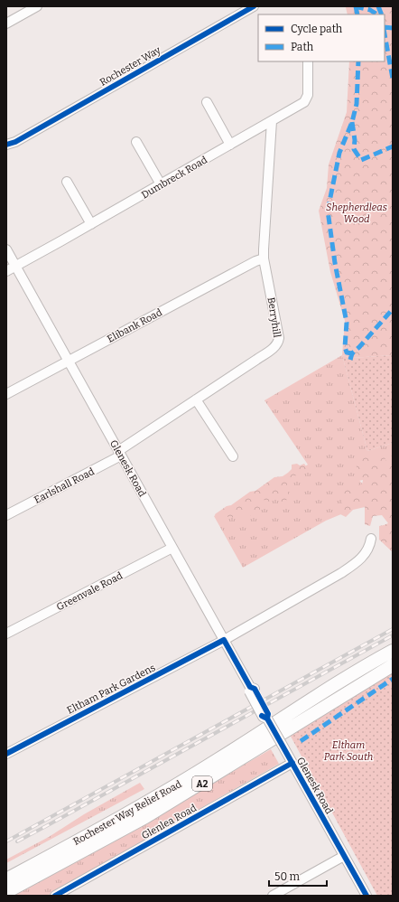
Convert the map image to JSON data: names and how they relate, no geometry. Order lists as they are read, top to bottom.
{
  "streets": {
    "highway": ["A2", "Rochester Way Relief Road"],
    "street": [
      "Rochester Way",
      "Dumbreck Road",
      "Berryhill",
      "Elibank Road",
      "Glenesk Road",
      "Earlshall Road",
      "Greenvale Road",
      "Eltham Park Gardens",
      "Glenlea Road"
    ]
  },
  "crossings": [
    ["Dumbreck Road", "Berryhill"],
    ["Dumbreck Road", "Glenesk Road"],
    ["Berryhill", "Elibank Road"],
    ["Berryhill", "Glenesk Road"],
    ["Berryhill", "Earlshall Road"],
    ["Elibank Road", "Glenesk Road"],
    ["Glenesk Road", "Earlshall Road"],
    ["Glenesk Road", "Greenvale Road"],
    ["Glenesk Road", "Eltham Park Gardens"],
    ["Glenesk Road", "Glenlea Road"]
  ],
  "parks": ["Shepherdleas Wood", "Eltham Park South"],
  "legend": ["Cycle path", "Path"],
  "scale_bar": "50 m"
}
